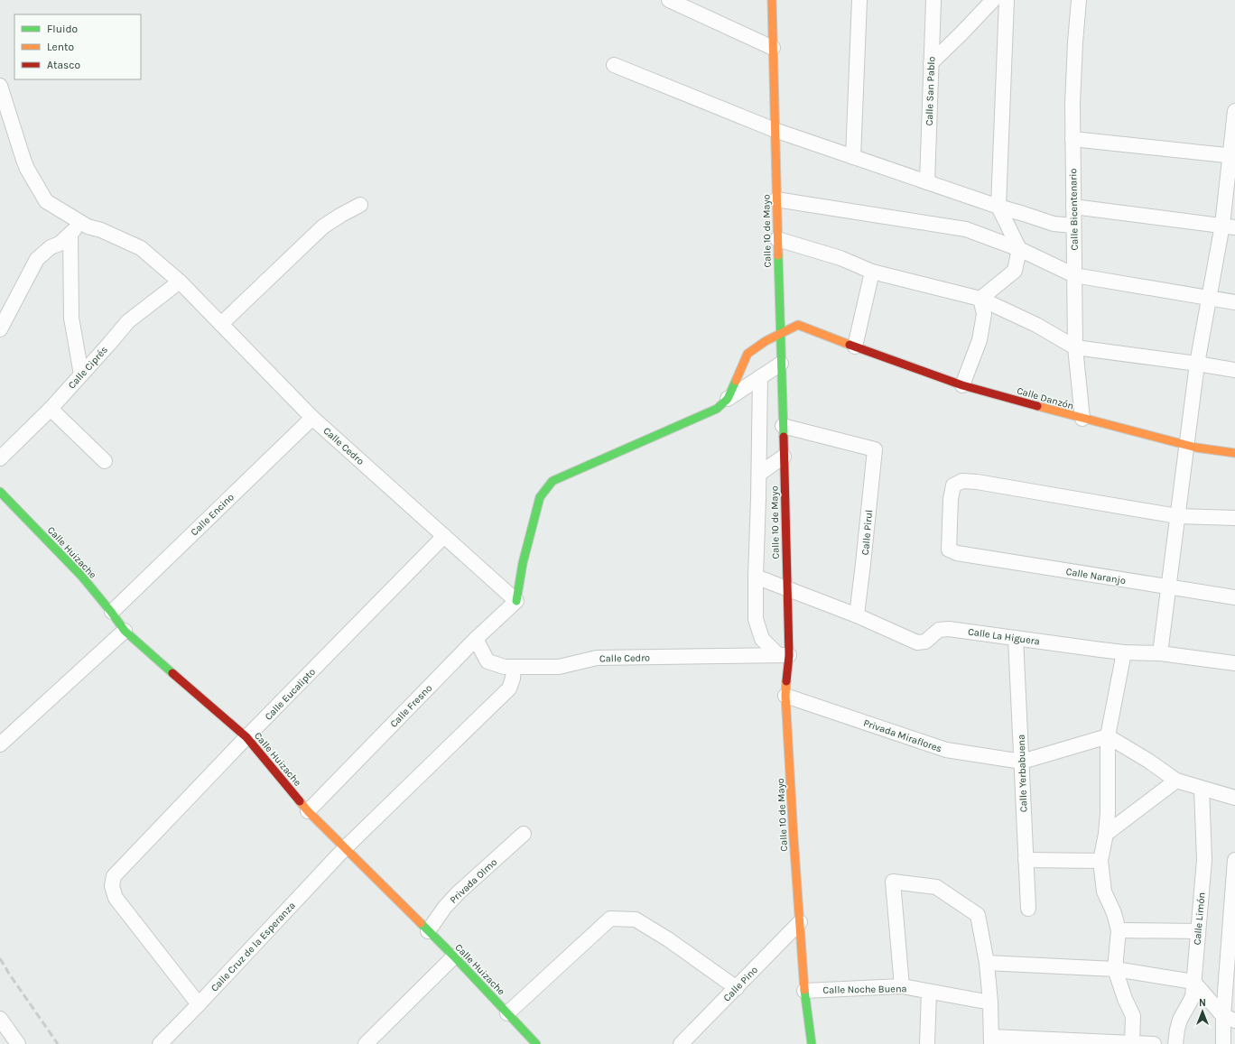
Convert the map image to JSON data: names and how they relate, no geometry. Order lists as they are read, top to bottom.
{
  "streets": {
    "street": [
      "Calle San Pablo",
      "Calle Bicentenario",
      "Calle 10 de Mayo",
      "Calle Ciprés",
      "Calle Danzón",
      "Calle Cedro",
      "Calle Encino",
      "Calle Pirul",
      "Calle Huizache",
      "Calle Naranjo",
      "Calle La Higuera",
      "Calle Eucalipto",
      "Calle Fresno",
      "Privada Miraflores",
      "Calle Yerbabuena",
      "Privada Olmo",
      "Calle Limón",
      "Calle Cruz de la Esperanza",
      "Calle Pino",
      "Calle Noche Buena"
    ]
  },
  "crossings": [
    ["Calle Bicentenario", "Calle Danzón"],
    ["Calle 10 de Mayo", "Calle Danzón"],
    ["Calle 10 de Mayo", "Calle Cedro"],
    ["Calle 10 de Mayo", "Calle Pirul"],
    ["Calle 10 de Mayo", "Calle La Higuera"],
    ["Calle 10 de Mayo", "Privada Miraflores"],
    ["Calle 10 de Mayo", "Calle Pino"],
    ["Calle 10 de Mayo", "Calle Noche Buena"],
    ["Calle Ciprés", "Calle Cedro"],
    ["Calle Cedro", "Calle Encino"],
    ["Calle Cedro", "Calle Eucalipto"],
    ["Calle Cedro", "Calle Fresno"],
    ["Calle Cedro", "Calle Cruz de la Esperanza"],
    ["Calle Encino", "Calle Huizache"],
    ["Calle Pirul", "Calle La Higuera"],
    ["Calle Huizache", "Calle Eucalipto"],
    ["Calle Huizache", "Calle Fresno"],
    ["Calle Huizache", "Privada Olmo"],
    ["Calle Huizache", "Calle Cruz de la Esperanza"],
    ["Calle La Higuera", "Calle Yerbabuena"],
    ["Calle Eucalipto", "Calle Cruz de la Esperanza"],
    ["Privada Miraflores", "Calle Yerbabuena"]
  ],
  "legend": ["Fluido", "Lento", "Atasco"],
  "north": "top"
}
